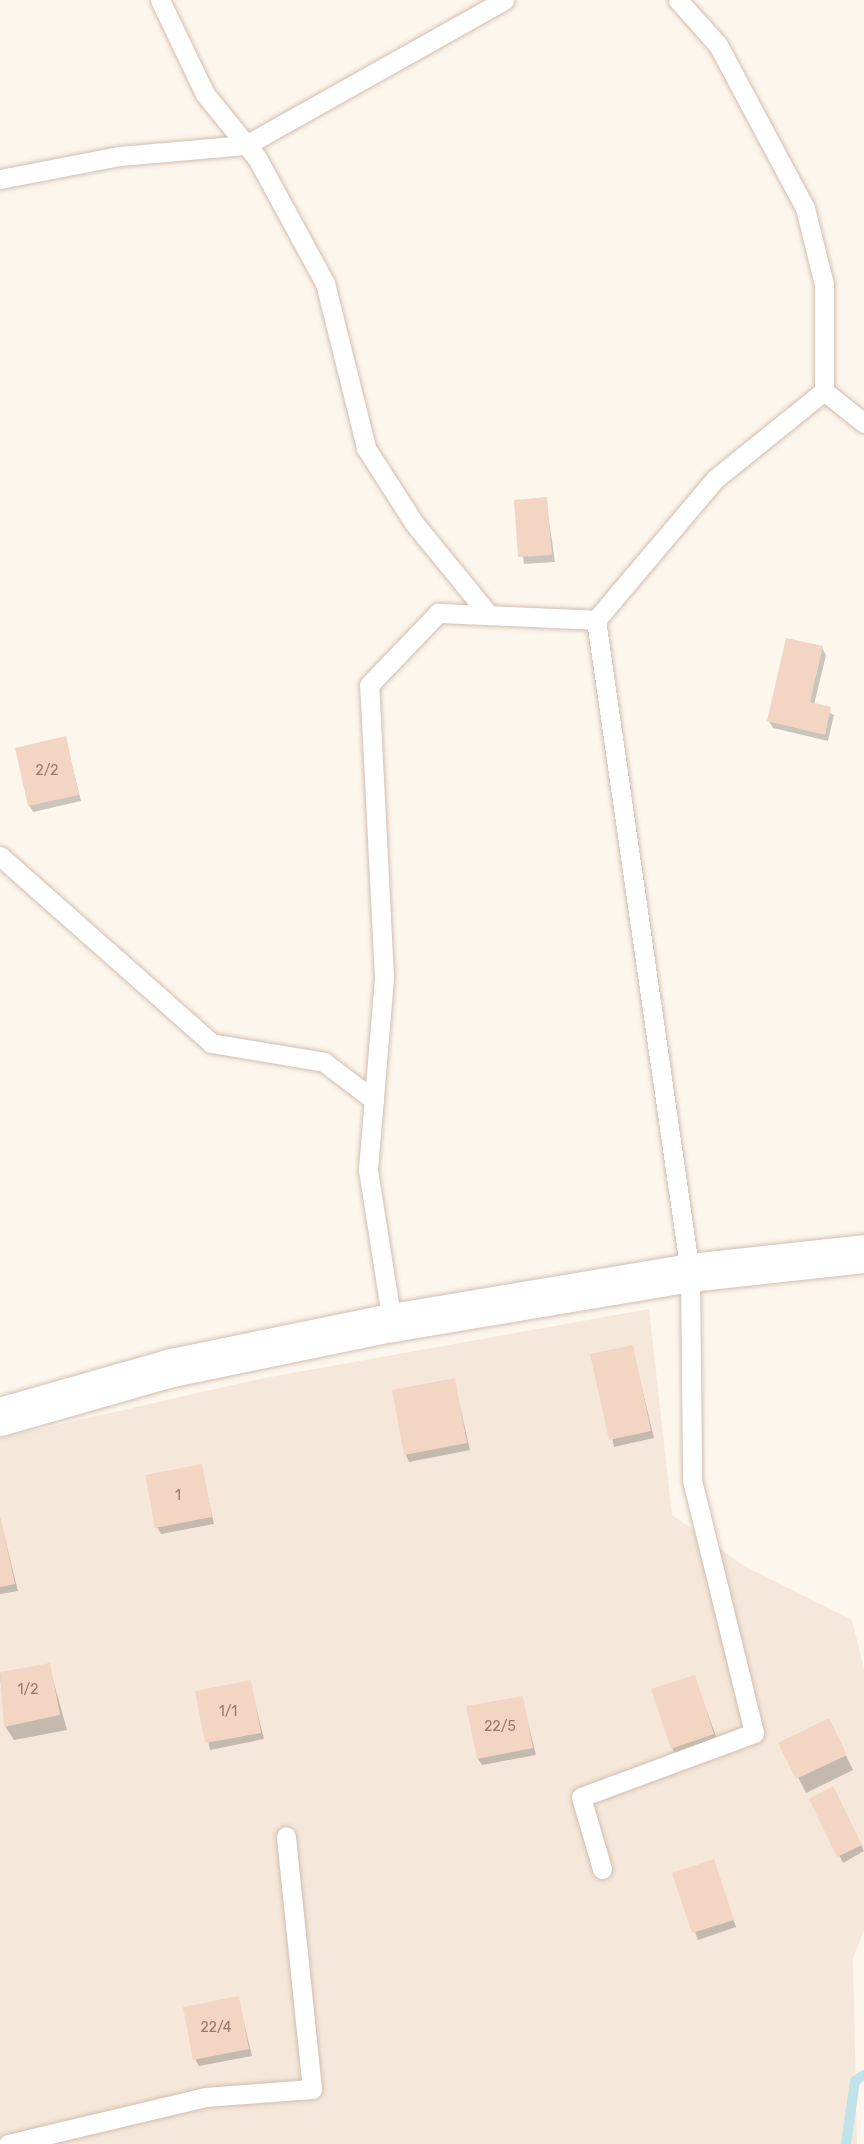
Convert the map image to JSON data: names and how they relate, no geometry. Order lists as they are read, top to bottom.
{
  "house_numbers": [
    "2/2",
    "1",
    "1/2",
    "1/1",
    "22/5",
    "22/4"
  ]
}
